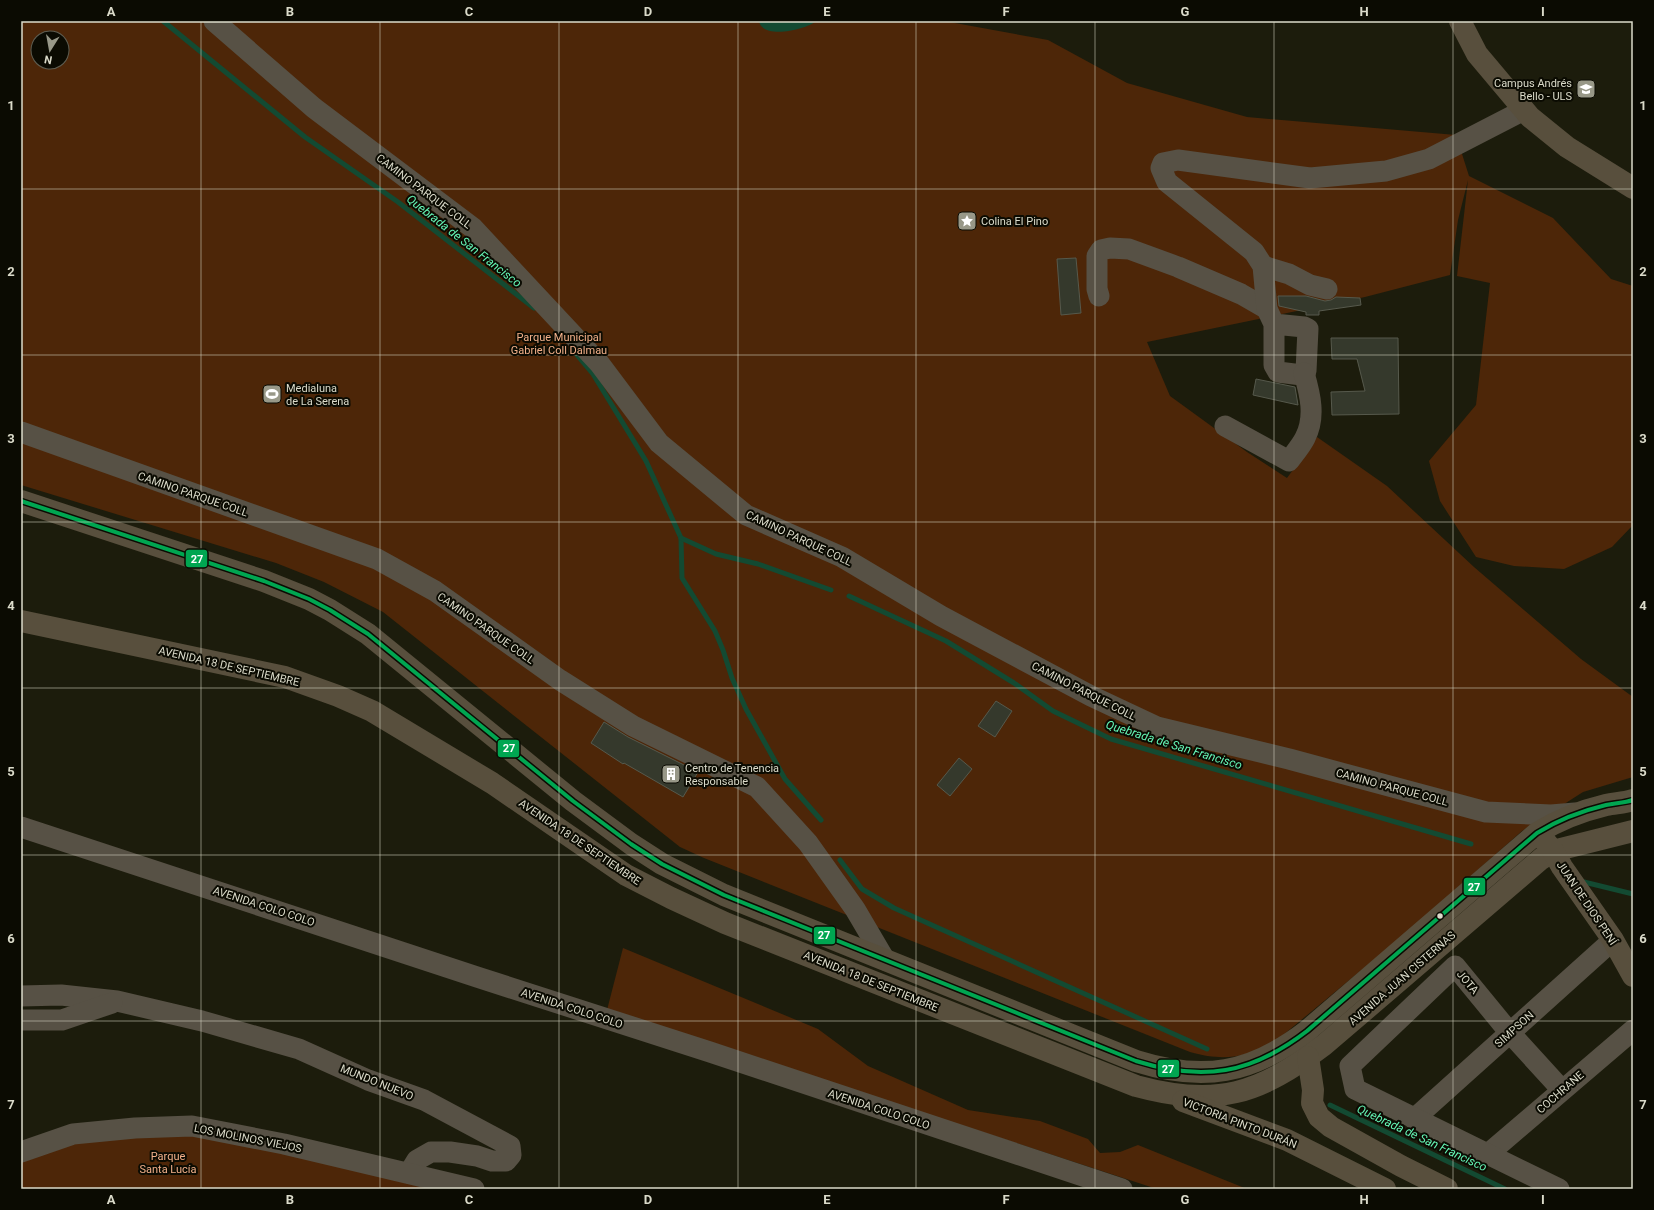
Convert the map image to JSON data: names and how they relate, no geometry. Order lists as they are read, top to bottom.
{
  "streets": {
    "main road": [
      "AVENIDA 18 DE SEPTIEMBRE",
      "JUAN DE DIOS PENÍ",
      "AVENIDA JUAN CISTERNAS",
      "VICTORIA PINTO DURÁN"
    ],
    "street": [
      "CAMINO PARQUE COLL",
      "AVENIDA COLO COLO",
      "JOTA",
      "SIMPSON",
      "MUNDO NUEVO",
      "COCHRANE",
      "LOS MOLINOS VIEJOS"
    ]
  },
  "crossings": [
    ["CAMINO PARQUE COLL", "AVENIDA JUAN CISTERNAS"],
    ["AVENIDA 18 DE SEPTIEMBRE", "AVENIDA JUAN CISTERNAS"],
    ["AVENIDA 18 DE SEPTIEMBRE", "VICTORIA PINTO DURÁN"],
    ["JUAN DE DIOS PENÍ", "AVENIDA JUAN CISTERNAS"],
    ["JUAN DE DIOS PENÍ", "SIMPSON"],
    ["AVENIDA JUAN CISTERNAS", "VICTORIA PINTO DURÁN"],
    ["JOTA", "SIMPSON"],
    ["JOTA", "COCHRANE"],
    ["MUNDO NUEVO", "LOS MOLINOS VIEJOS"]
  ],
  "water": ["Quebrada de San Francisco"],
  "parks": ["Parque Municipal Gabriel Coll Dalmau", "Parque Santa Lucía"],
  "places": {
    "school or university": ["Campus Andrés Bello - ULS"],
    "place": ["Colina El Pino"],
    "sports": ["Medialuna de La Serena"],
    "building": ["Centro de Tenencia Responsable"]
  },
  "lines": ["transit line 27"],
  "north": "bottom",
  "grid": {
    "columns": [
      "A",
      "B",
      "C",
      "D",
      "E",
      "F",
      "G",
      "H",
      "I"
    ],
    "rows": [
      "1",
      "2",
      "3",
      "4",
      "5",
      "6",
      "7"
    ]
  }
}
